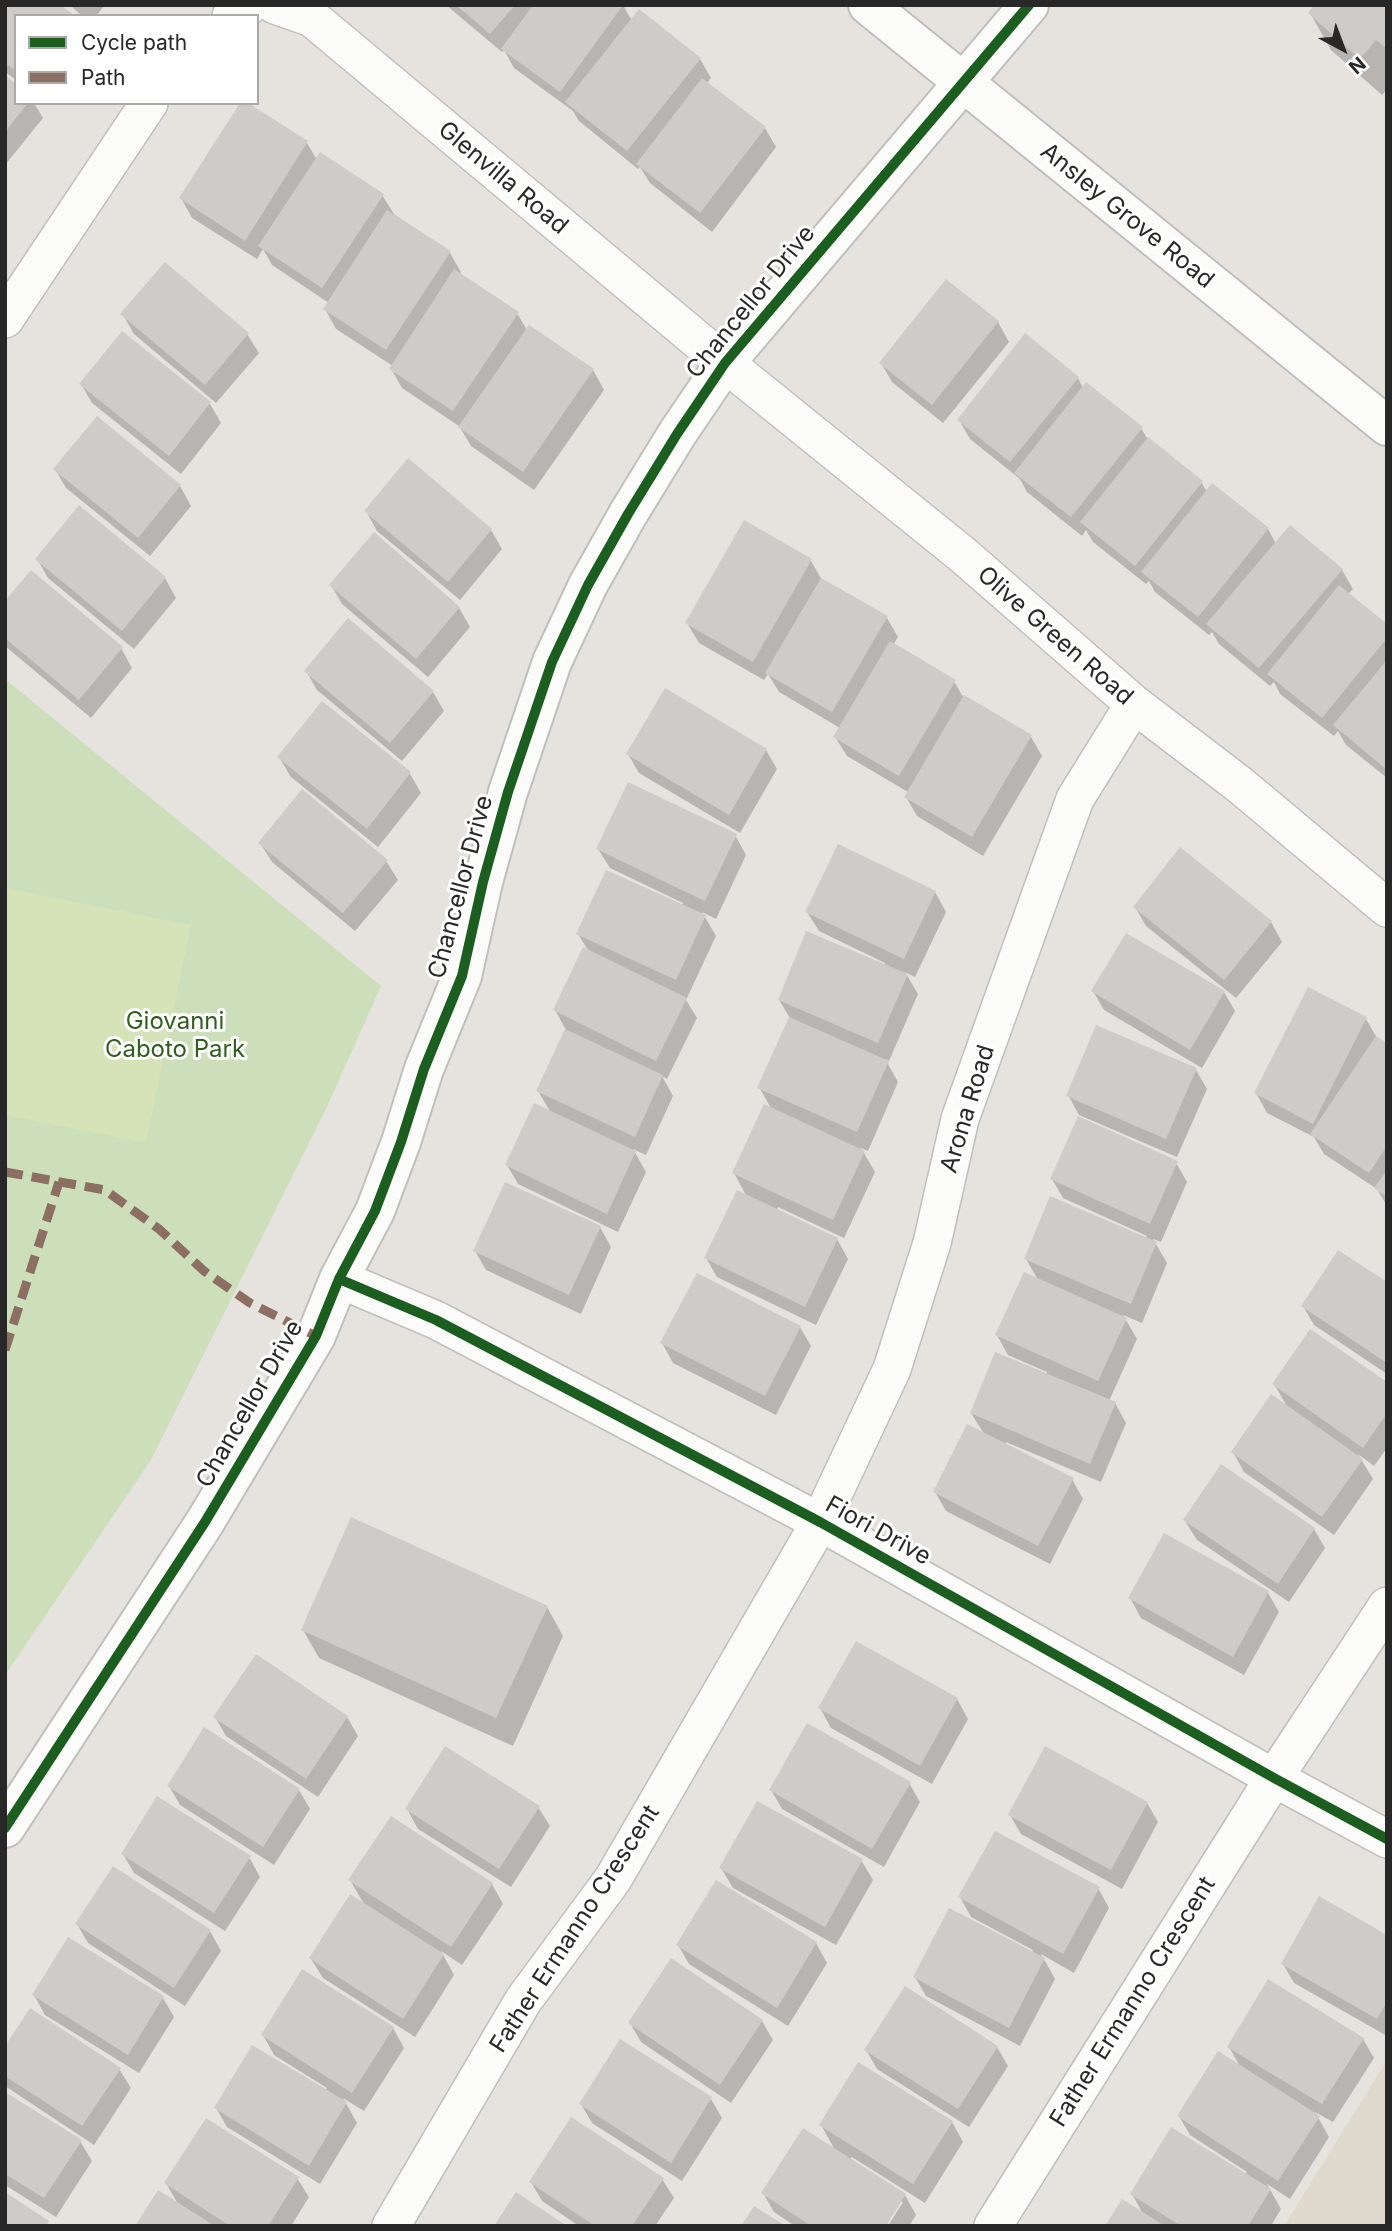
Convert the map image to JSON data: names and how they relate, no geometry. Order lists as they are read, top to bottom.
{
  "streets": {
    "street": [
      "Glenvilla Road",
      "Ansley Grove Road",
      "Chancellor Drive",
      "Olive Green Road",
      "Arona Road",
      "Fiori Drive",
      "Father Ermanno Crescent"
    ]
  },
  "crossings": [
    ["Glenvilla Road", "Chancellor Drive"],
    ["Glenvilla Road", "Olive Green Road"],
    ["Ansley Grove Road", "Chancellor Drive"],
    ["Chancellor Drive", "Olive Green Road"],
    ["Chancellor Drive", "Fiori Drive"],
    ["Olive Green Road", "Arona Road"],
    ["Arona Road", "Fiori Drive"],
    ["Arona Road", "Father Ermanno Crescent"],
    ["Fiori Drive", "Father Ermanno Crescent"]
  ],
  "parks": ["Giovanni Caboto Park"],
  "legend": ["Cycle path", "Path"],
  "north": "bottom right"
}
